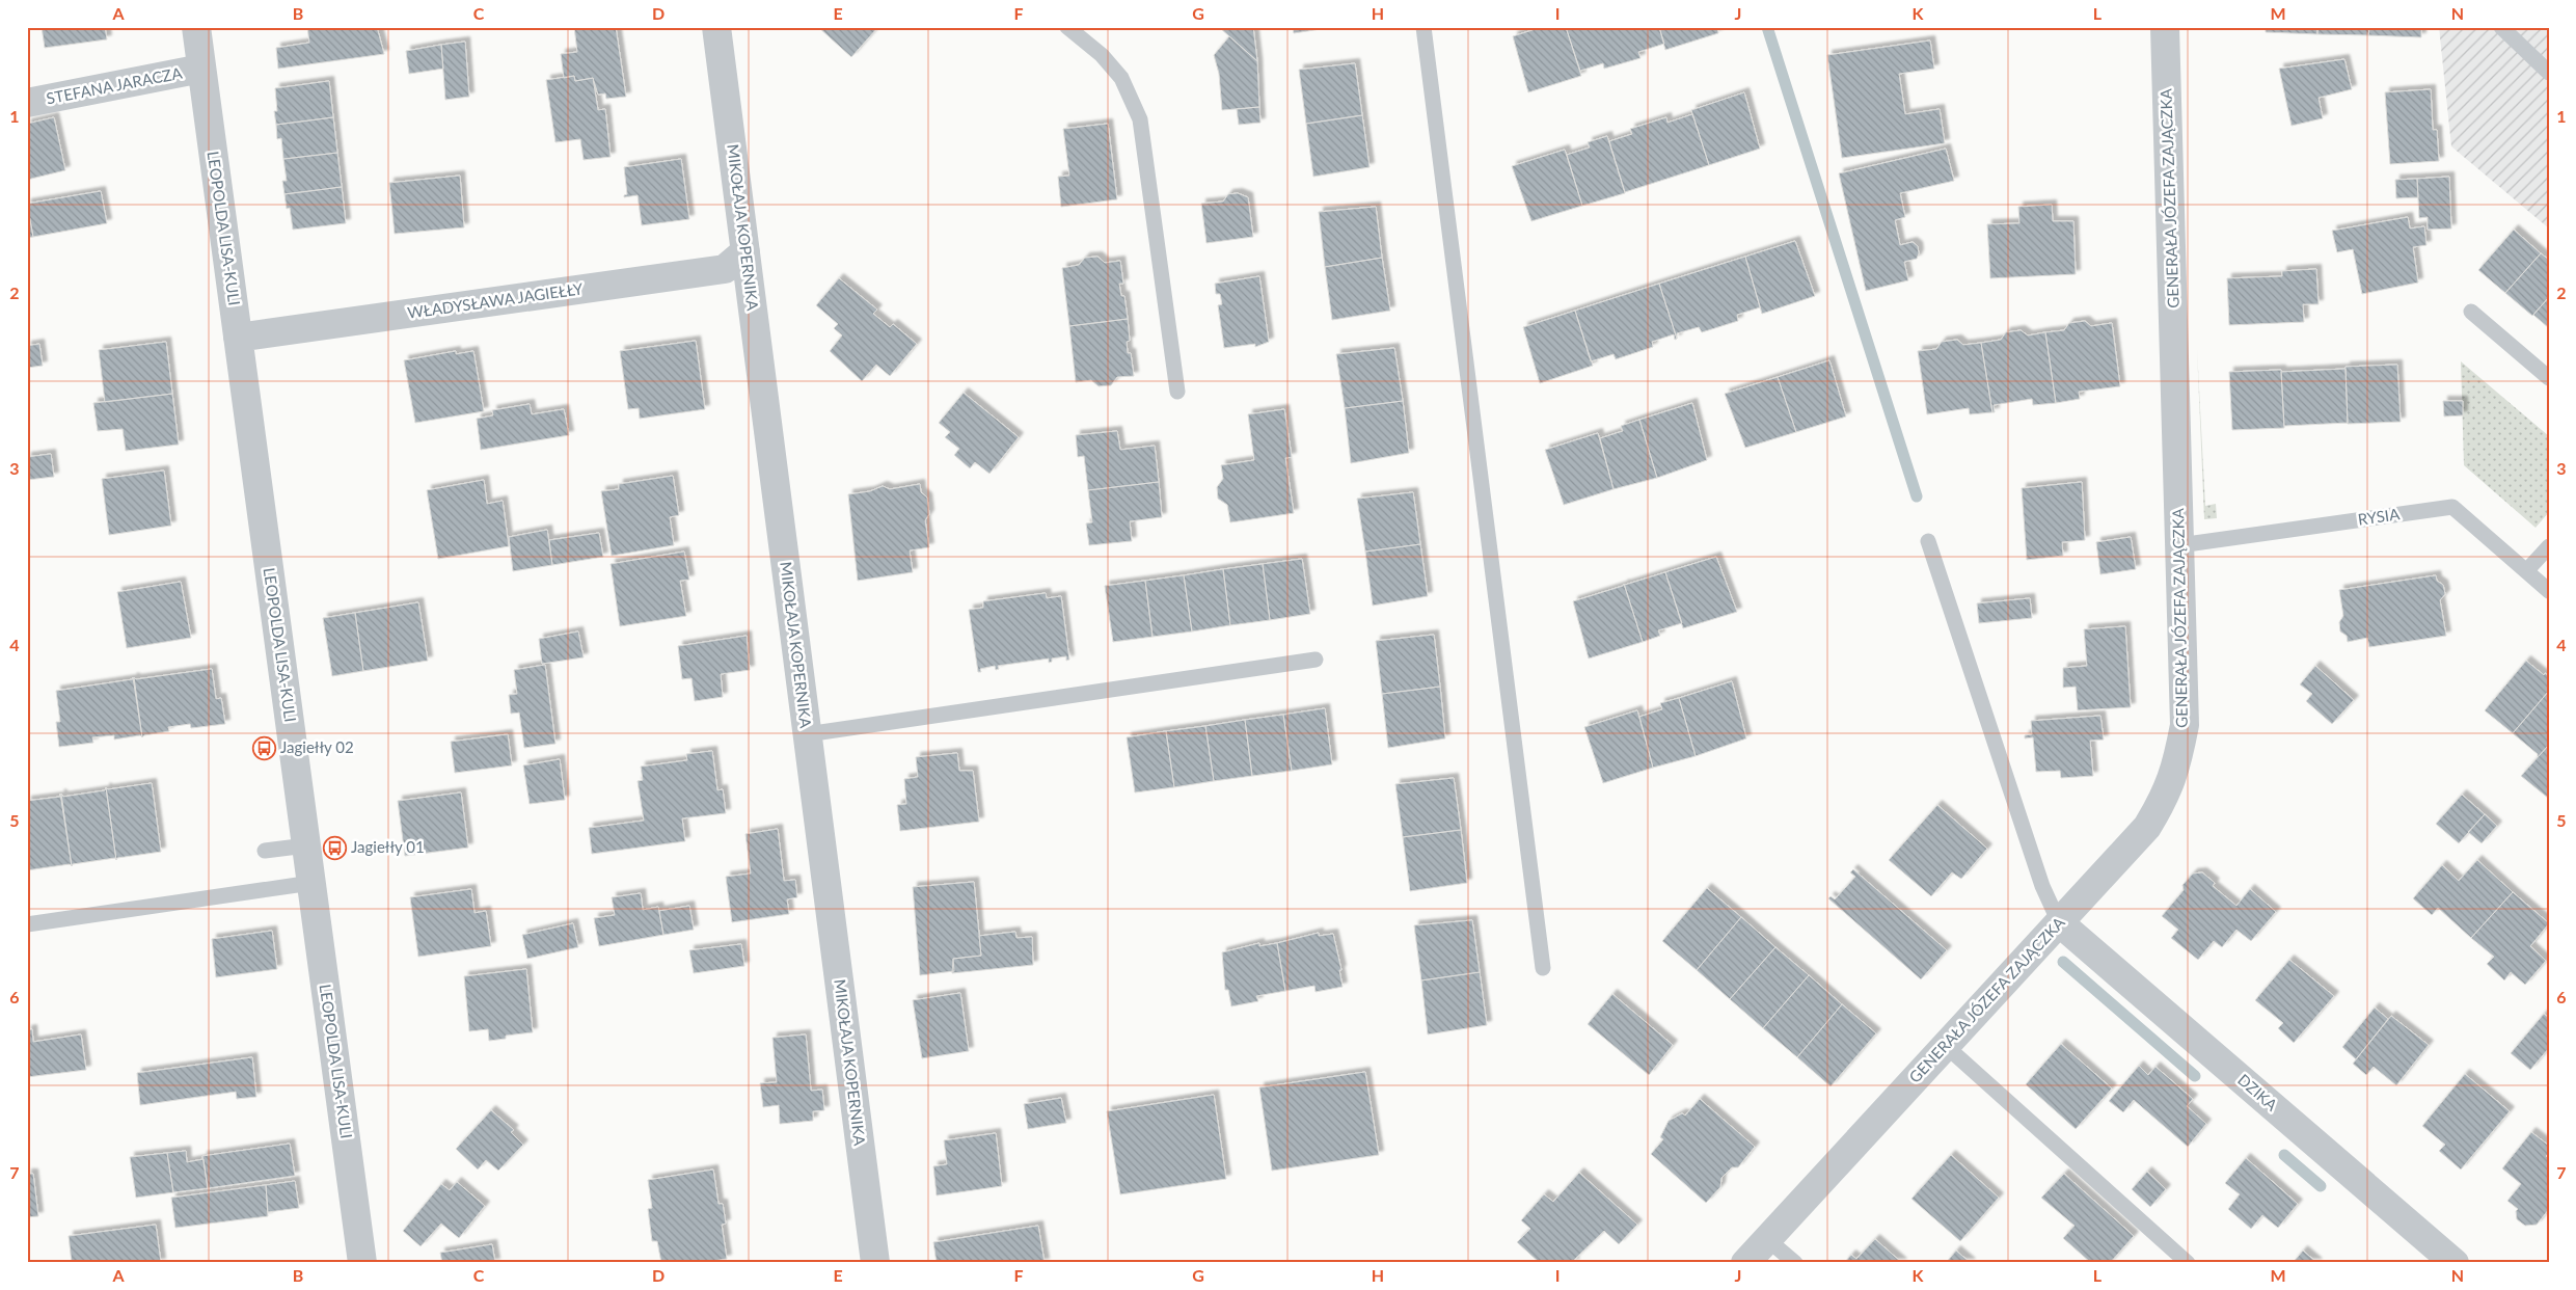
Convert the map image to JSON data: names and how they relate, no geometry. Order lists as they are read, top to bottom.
{
  "streets": {
    "street": [
      "STEFANA JARACZA",
      "GENERAŁA JÓZEFA ZAJĄCZKA",
      "MIKOŁAJA KOPERNIKA",
      "LEOPOLDA LISA-KULI",
      "WŁADYSŁAWA JAGIEŁŁY",
      "DZIKA"
    ],
    "lane": ["RYSIA"]
  },
  "crossings": [
    ["STEFANA JARACZA", "LEOPOLDA LISA-KULI"],
    ["GENERAŁA JÓZEFA ZAJĄCZKA", "RYSIA"],
    ["GENERAŁA JÓZEFA ZAJĄCZKA", "DZIKA"],
    ["MIKOŁAJA KOPERNIKA", "WŁADYSŁAWA JAGIEŁŁY"],
    ["LEOPOLDA LISA-KULI", "WŁADYSŁAWA JAGIEŁŁY"]
  ],
  "places": {
    "bus stop": ["Jagiełły 02", "Jagiełły 01"]
  },
  "grid": {
    "columns": [
      "A",
      "B",
      "C",
      "D",
      "E",
      "F",
      "G",
      "H",
      "I",
      "J",
      "K",
      "L",
      "M",
      "N"
    ],
    "rows": [
      "1",
      "2",
      "3",
      "4",
      "5",
      "6",
      "7"
    ]
  }
}
